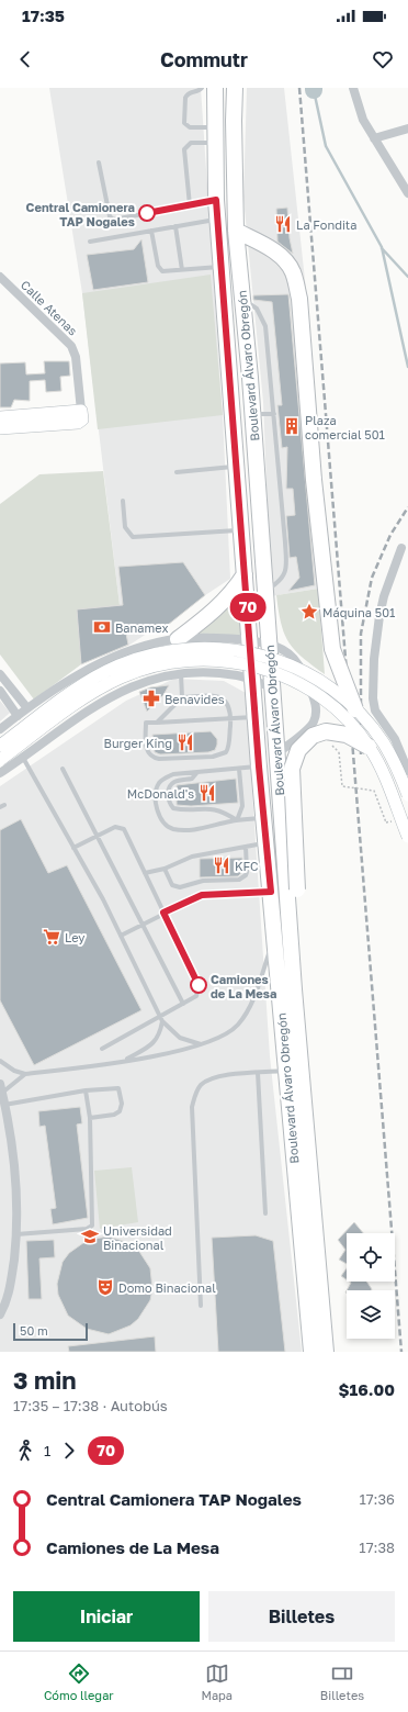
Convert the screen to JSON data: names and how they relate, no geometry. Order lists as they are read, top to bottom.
{
  "streets": {
    "highway": ["Boulevard Álvaro Obregón"],
    "street": ["Calle Atenas"]
  },
  "places": {
    "other": ["Central Camionera TAP Nogales", "Camiones de La Mesa"],
    "restaurant": [
      "La Fondita",
      "Burger King",
      "McDonald's",
      "KFC"
    ],
    "building": ["Plaza comercial 501"],
    "place": ["Máquina 501"],
    "bank": ["Banamex"],
    "pharmacy": ["Benavides"],
    "supermarket": ["Ley"],
    "school or university": ["Universidad Binacional"],
    "theatre": ["Domo Binacional"]
  },
  "lines": ["bus line 70"],
  "scale_bar": "50 m",
  "page": {
    "status": "17:35",
    "header": "Commutr",
    "on_map": "70",
    "scale": "50 m",
    "heading": ["3 min", "17:35 – 17:38 · Autobús", "$16.00"],
    "legs": ["1", "70"],
    "list": [
      {
        "name": "Central Camionera TAP Nogales",
        "value": "17:36"
      },
      {
        "name": "Camiones de La Mesa",
        "value": "17:38"
      }
    ],
    "buttons": ["Iniciar", "Billetes"],
    "tabs": ["Cómo llegar", "Mapa", "Billetes"]
  }
}
